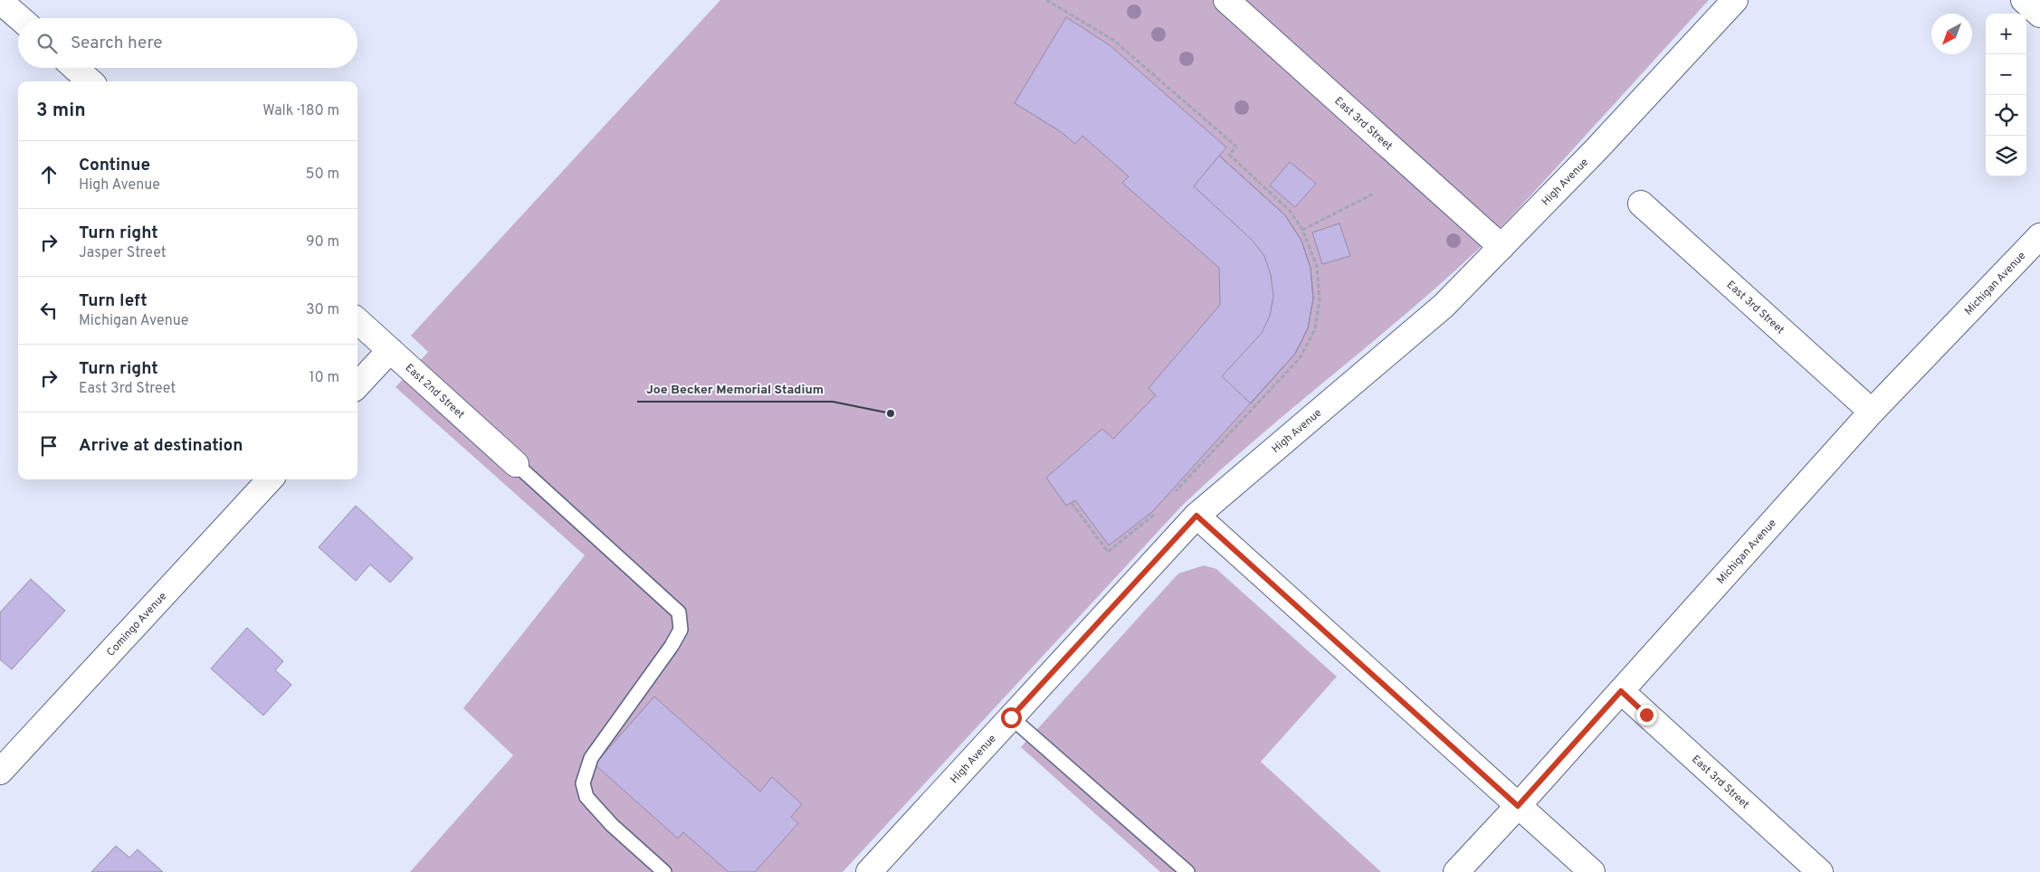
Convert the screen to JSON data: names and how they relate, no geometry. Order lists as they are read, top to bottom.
{
  "streets": {
    "street": [
      "East 3rd Street",
      "High Avenue",
      "Michigan Avenue",
      "East 2nd Street",
      "Comingo Avenue"
    ]
  },
  "crossings": [
    ["East 3rd Street", "High Avenue"],
    ["East 3rd Street", "Michigan Avenue"]
  ],
  "places": ["Joe Becker Memorial Stadium"],
  "north": "bottom left",
  "page": {
    "map_buttons": ["+", "−"],
    "search": "Search here",
    "heading": ["3 min", "Walk · 180 m"],
    "list": [
      ["Continue", "High Avenue", "50 m"],
      ["Turn right", "Jasper Street", "90 m"],
      ["Turn left", "Michigan Avenue", "30 m"],
      ["Turn right", "East 3rd Street", "10 m"],
      "Arrive at destination"
    ]
  }
}
